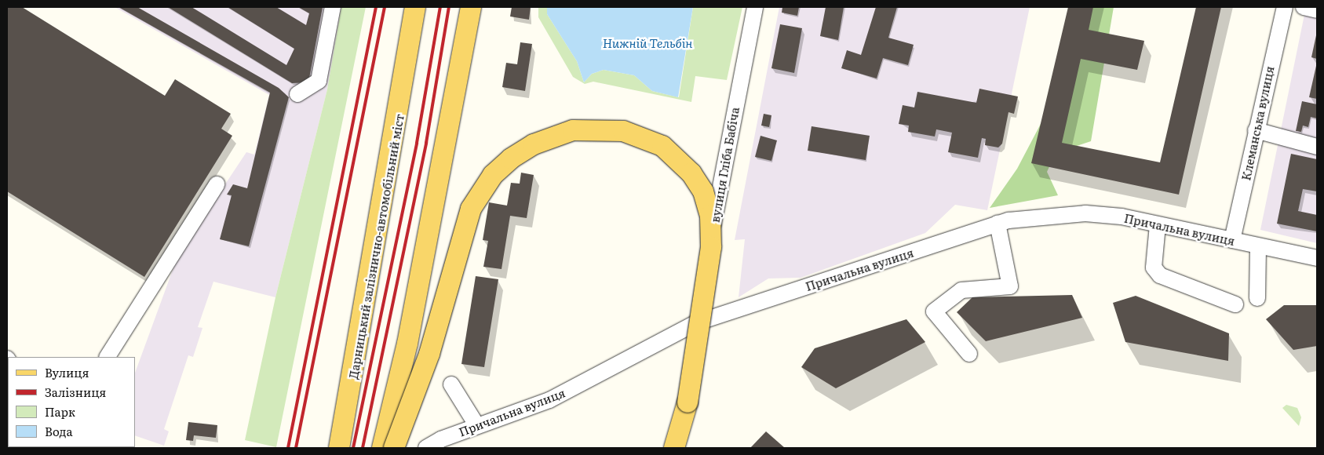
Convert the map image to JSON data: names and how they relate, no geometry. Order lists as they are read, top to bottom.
{
  "streets": {
    "main road": ["Дарницький залізнично-автомобільний міст"],
    "street": ["Клеманська вулиця", "вулиця Гліба Бабіча", "Причальна вулиця"]
  },
  "crossings": [
    ["Клеманська вулиця", "Причальна вулиця"],
    ["вулиця Гліба Бабіча", "Причальна вулиця"]
  ],
  "water": ["Нижній Тельбін"],
  "legend": [
    "Вулиця",
    "Залізниця",
    "Парк",
    "Вода"
  ]
}
